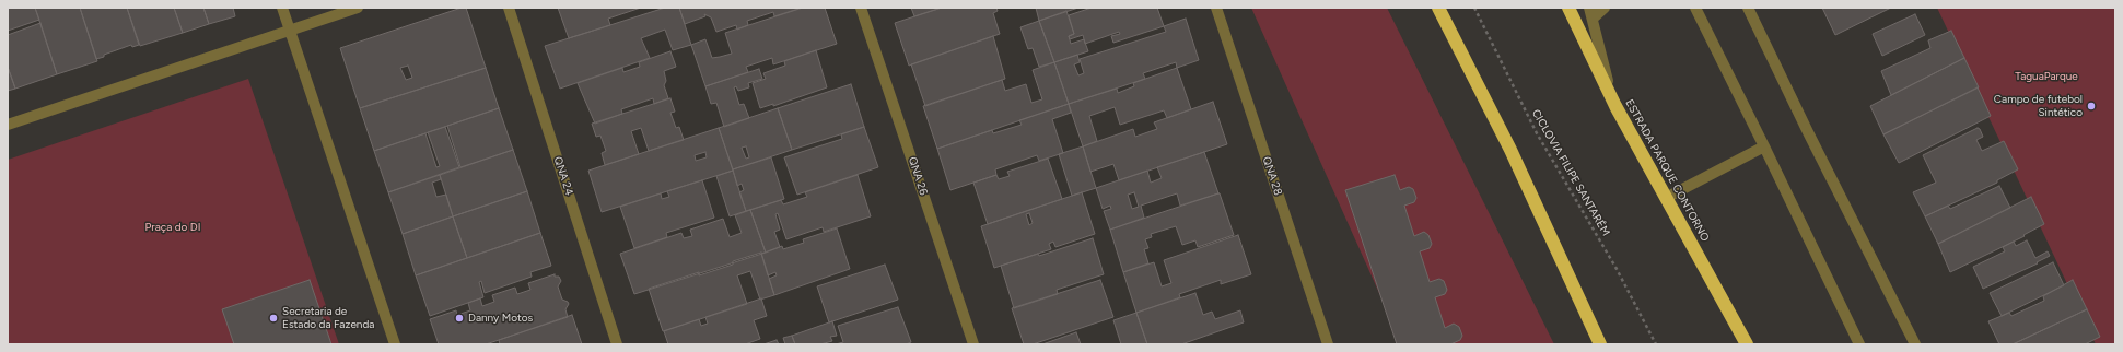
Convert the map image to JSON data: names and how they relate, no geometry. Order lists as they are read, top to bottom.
{
  "streets": {
    "highway": ["ESTRADA PARQUE CONTORNO"],
    "street": ["QNA 24", "QNA 26", "QNA 28"],
    "path": ["CICLOVIA FILIPE SANTARÉM"]
  },
  "parks": ["TaguaParque", "Praça do DI"],
  "places": ["Campo de futebol Sintético", "Secretaria de Estado da Fazenda", "Danny Motos"]
}
